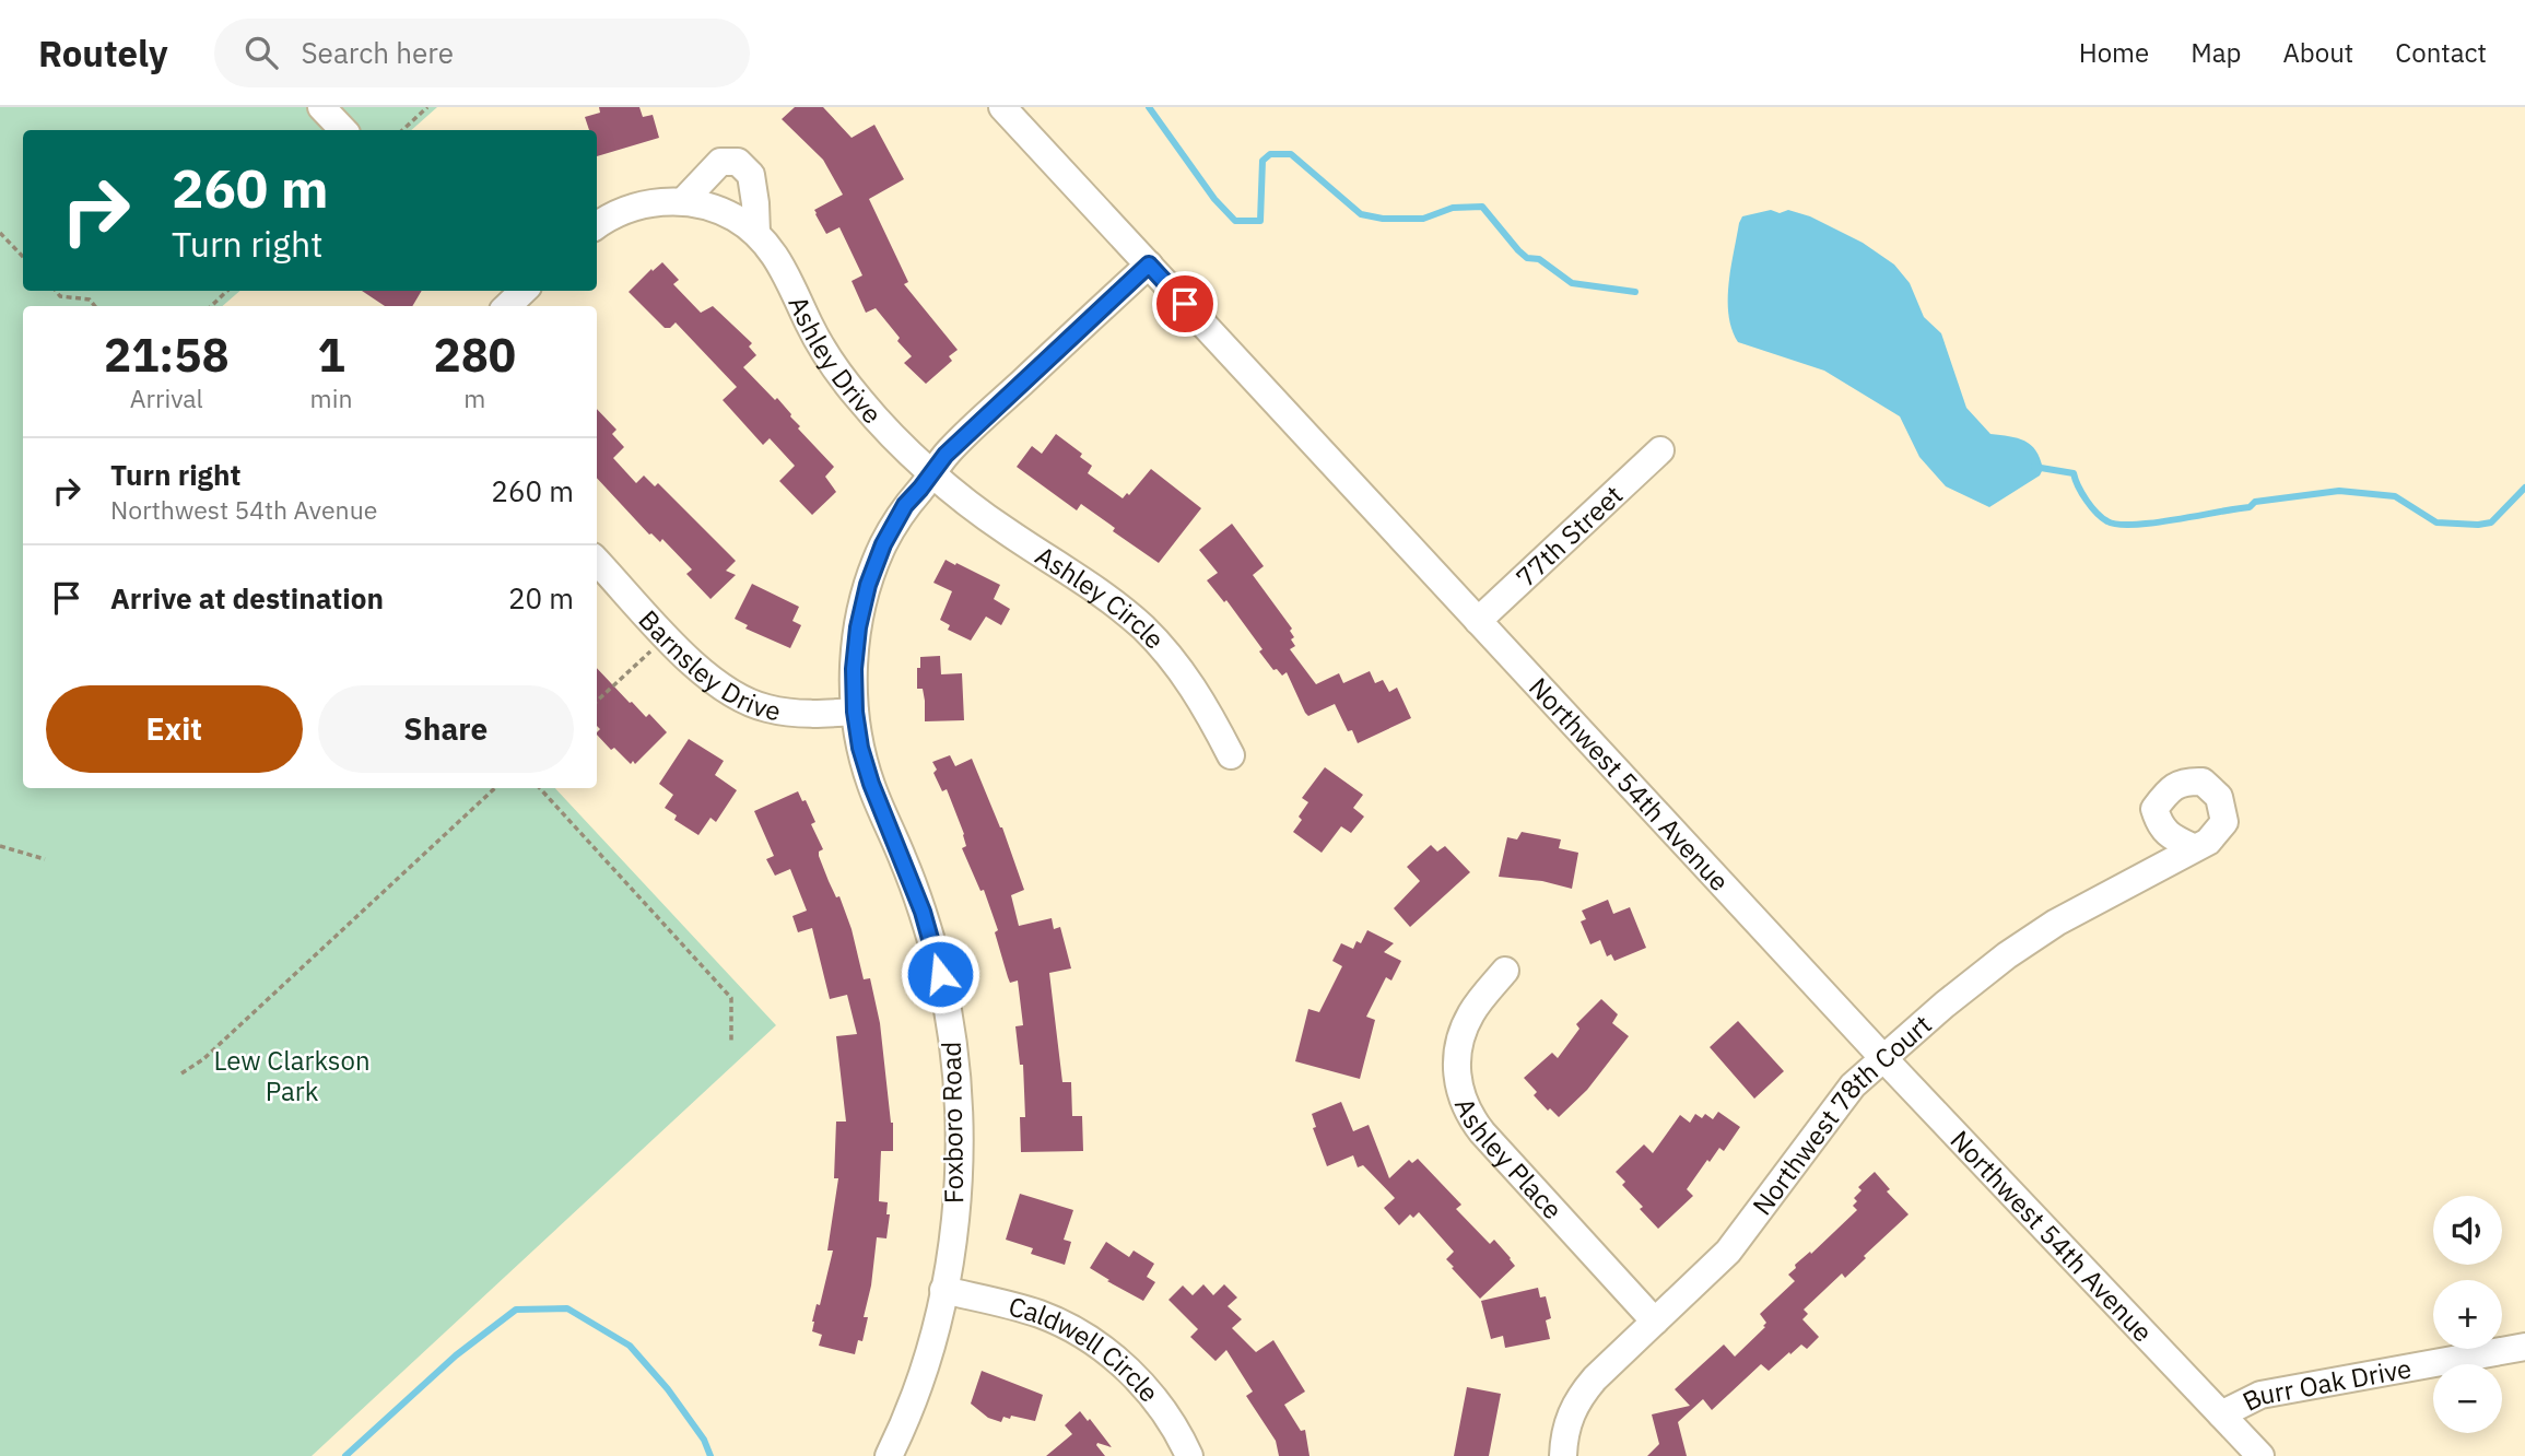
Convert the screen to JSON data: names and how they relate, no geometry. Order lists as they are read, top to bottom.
{
  "streets": {
    "street": [
      "Ashley Drive",
      "77th Street",
      "Ashley Circle",
      "Barnsley Drive",
      "Northwest 54th Avenue",
      "Northwest 78th Court",
      "Foxboro Road",
      "Ashley Place",
      "Caldwell Circle",
      "Burr Oak Drive"
    ]
  },
  "crossings": [
    ["Ashley Drive", "Ashley Circle"],
    ["Ashley Drive", "Foxboro Road"],
    ["77th Street", "Northwest 54th Avenue"],
    ["Ashley Circle", "Foxboro Road"],
    ["Barnsley Drive", "Foxboro Road"],
    ["Northwest 54th Avenue", "Northwest 78th Court"],
    ["Northwest 54th Avenue", "Foxboro Road"],
    ["Northwest 54th Avenue", "Burr Oak Drive"],
    ["Northwest 78th Court", "Ashley Place"],
    ["Foxboro Road", "Caldwell Circle"]
  ],
  "parks": ["Lew Clarkson Park"],
  "page": {
    "header": "Routely",
    "search": "Search here",
    "nav": [
      "Home",
      "Map",
      "About",
      "Contact"
    ],
    "turn": ["260 m", "Turn right"],
    "eta": [
      "21:58",
      "Arrival",
      "1",
      "min",
      "280",
      "m"
    ],
    "list": [
      {
        "name": "Turn right",
        "note": "Northwest 54th Avenue",
        "value": "260 m"
      },
      {
        "name": "Arrive at destination",
        "value": "20 m"
      }
    ],
    "buttons": ["Exit", "Share"],
    "map_buttons": ["+", "−"]
  }
}
